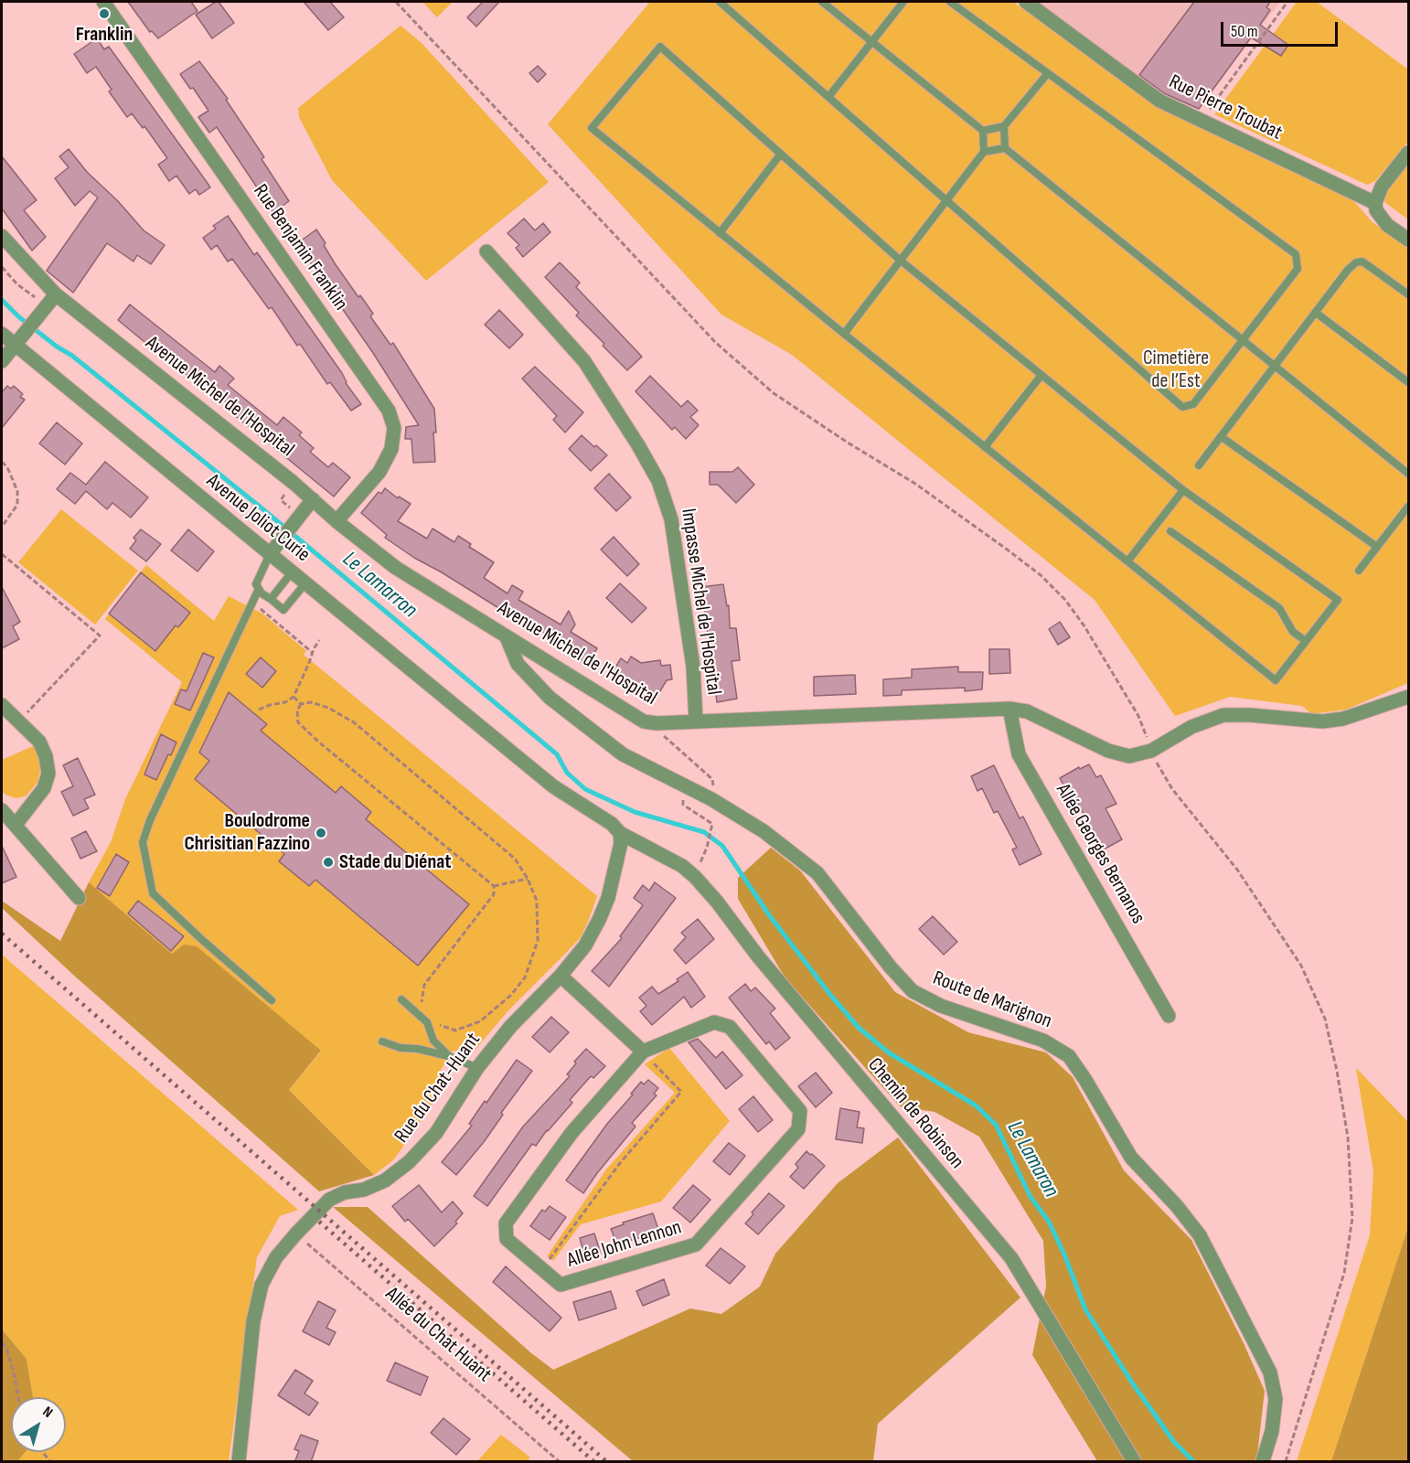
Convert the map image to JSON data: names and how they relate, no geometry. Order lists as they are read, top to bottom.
{
  "streets": {
    "street": [
      "Rue Pierre Troubat",
      "Rue Benjamin Franklin",
      "Avenue Michel de l'Hospital",
      "Avenue Joliot Curie",
      "Impasse Michel de l'Hospital",
      "Allée Georges Bernanos",
      "Route de Marignon",
      "Rue du Chat-Huant",
      "Chemin de Robinson",
      "Allée John Lennon"
    ],
    "path": ["Allée du Chat Huant"]
  },
  "crossings": [
    ["Rue Benjamin Franklin", "Avenue Michel de l'Hospital"],
    ["Avenue Michel de l'Hospital", "Impasse Michel de l'Hospital"],
    ["Avenue Michel de l'Hospital", "Allée Georges Bernanos"],
    ["Avenue Michel de l'Hospital", "Route de Marignon"],
    ["Avenue Joliot Curie", "Rue du Chat-Huant"],
    ["Avenue Joliot Curie", "Chemin de Robinson"],
    ["Rue du Chat-Huant", "Chemin de Robinson"],
    ["Rue du Chat-Huant", "Allée du Chat Huant"]
  ],
  "water": ["Le Lamarron", "Le Lamaron"],
  "parks": ["Cimetière de l’Est"],
  "places": ["Franklin", "Boulodrome Chrisitian Fazzino", "Stade du Diénat"],
  "scale_bar": "50 m",
  "north": "top right"
}
